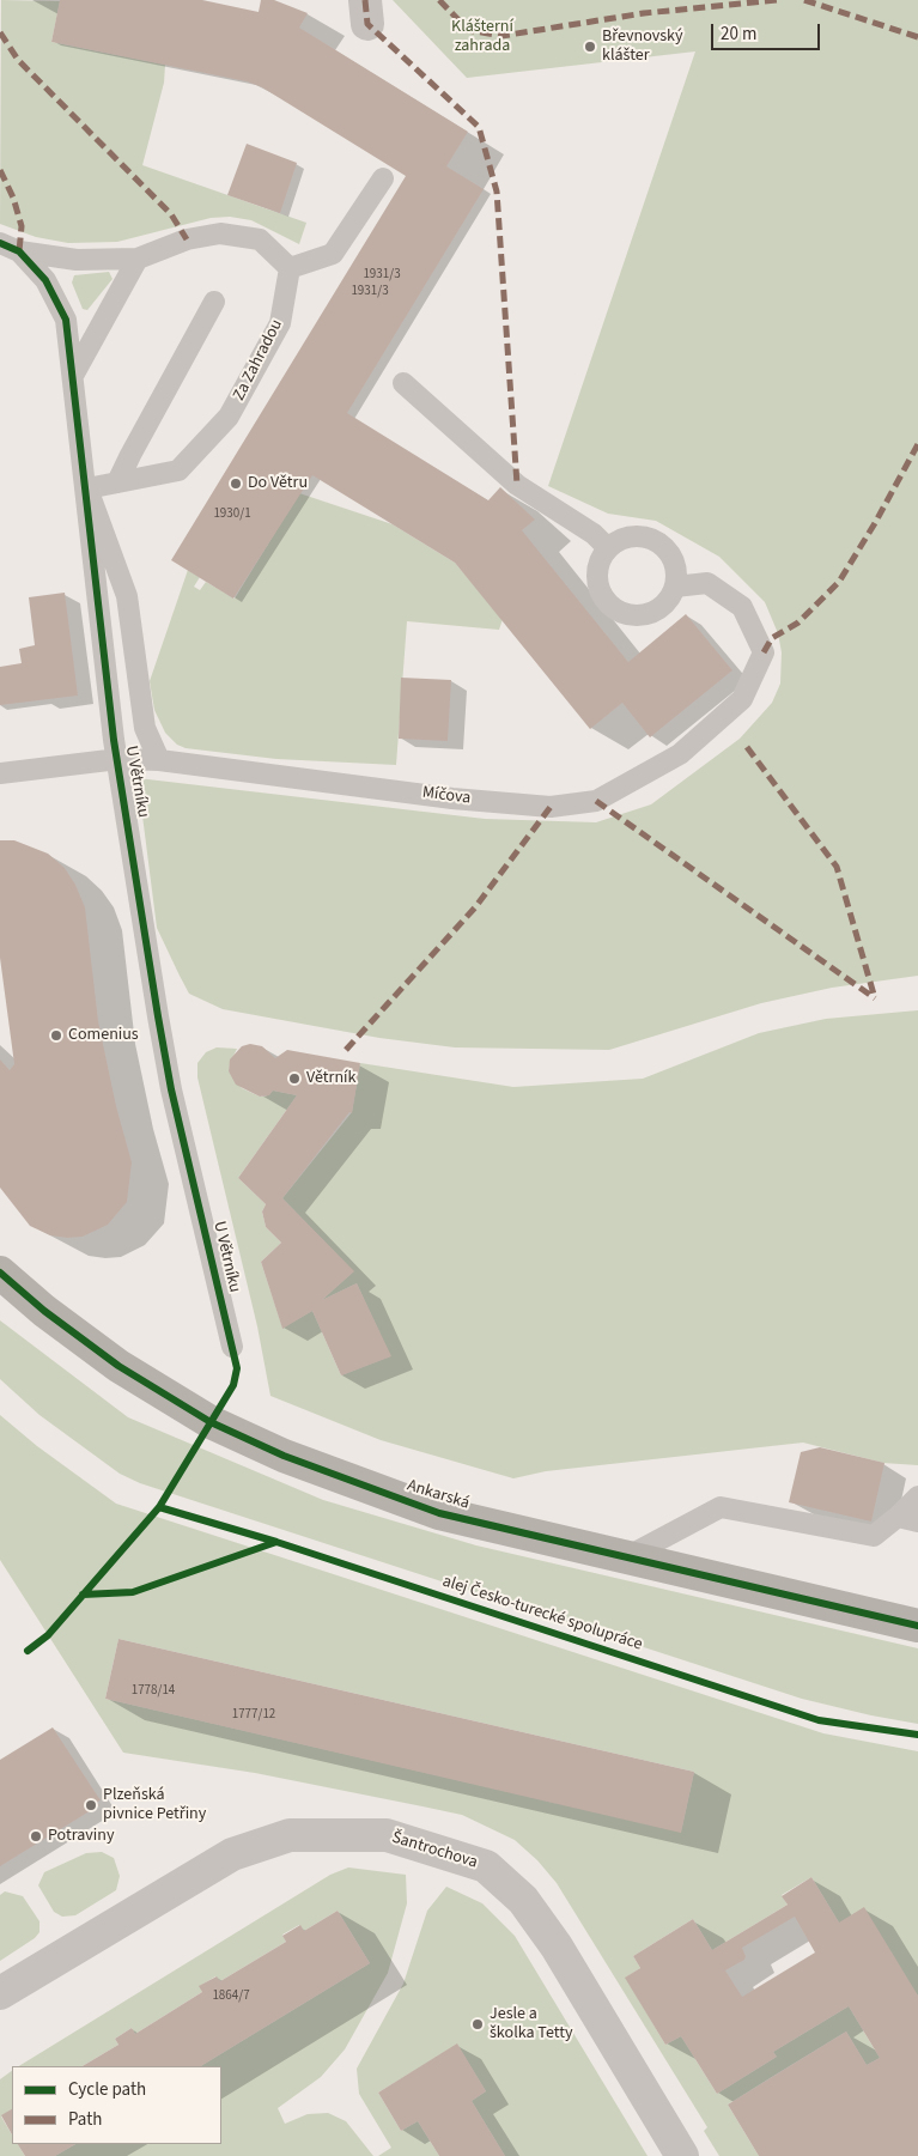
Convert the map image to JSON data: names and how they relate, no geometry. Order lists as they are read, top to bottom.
{
  "streets": {
    "street": ["Ankarská", "Šantrochova"],
    "lane": ["Za Zahradou", "U Větrníku", "Míčova"],
    "cycle path": ["alej Česko-turecké spolupráce"]
  },
  "crossings": [
    ["Za Zahradou", "U Větrníku"],
    ["U Větrníku", "Míčova"]
  ],
  "parks": ["Klášterní zahrada"],
  "places": [
    "Břevnovský klášter",
    "Do Větru",
    "Comenius",
    "Větrník",
    "Plzeňská pivnice Petřiny",
    "Potraviny",
    "Jesle a školka Tetty"
  ],
  "house_numbers": [
    "1931/3",
    "1931/3",
    "1930/1",
    "1778/14",
    "1777/12",
    "1864/7"
  ],
  "legend": ["Cycle path", "Path"],
  "scale_bar": "20 m"
}
